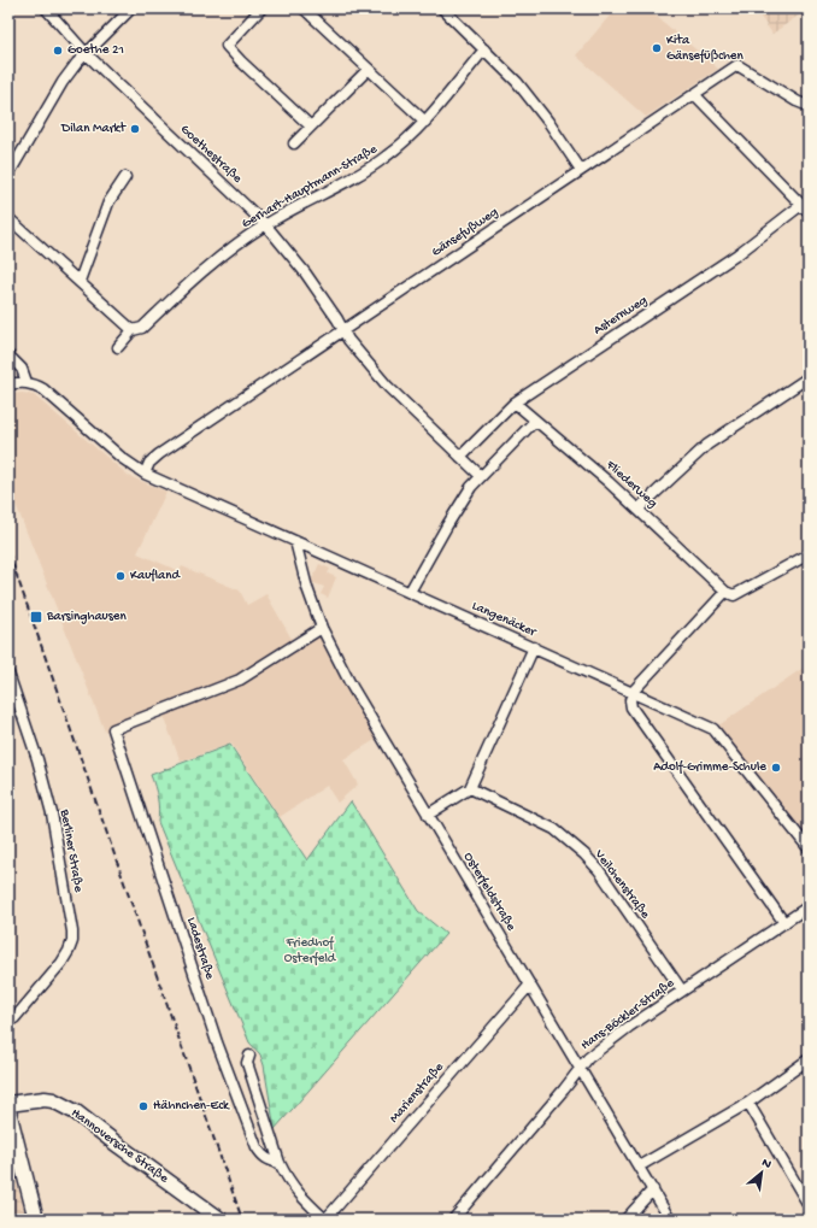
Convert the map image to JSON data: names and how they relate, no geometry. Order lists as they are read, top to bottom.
{
  "streets": {
    "street": [
      "Goethestraße",
      "Gerhart-Hauptmann-Straße",
      "Gänsefußweg",
      "Asternweg",
      "Fliederweg",
      "Langenäcker",
      "Berliner Straße",
      "Veilchenstraße",
      "Osterfeldstraße",
      "Ladestraße",
      "Hans-Böckler-Straße",
      "Marienstraße",
      "Hannoversche Straße"
    ]
  },
  "crossings": [
    ["Goethestraße", "Gerhart-Hauptmann-Straße"],
    ["Goethestraße", "Gänsefußweg"],
    ["Goethestraße", "Asternweg"],
    ["Gänsefußweg", "Langenäcker"],
    ["Asternweg", "Fliederweg"],
    ["Langenäcker", "Osterfeldstraße"],
    ["Veilchenstraße", "Hans-Böckler-Straße"],
    ["Osterfeldstraße", "Ladestraße"],
    ["Osterfeldstraße", "Hans-Böckler-Straße"],
    ["Osterfeldstraße", "Marienstraße"],
    ["Ladestraße", "Marienstraße"]
  ],
  "parks": ["Friedhof Osterfeld"],
  "places": {
    "other": [
      "Kita Gänsefüßchen",
      "Goethe 21",
      "Dilan Markt",
      "Kaufland",
      "Adolf-Grimme-Schule",
      "Hähnchen-Eck"
    ],
    "transit": ["Barsinghausen"]
  },
  "north": "top right"
}
